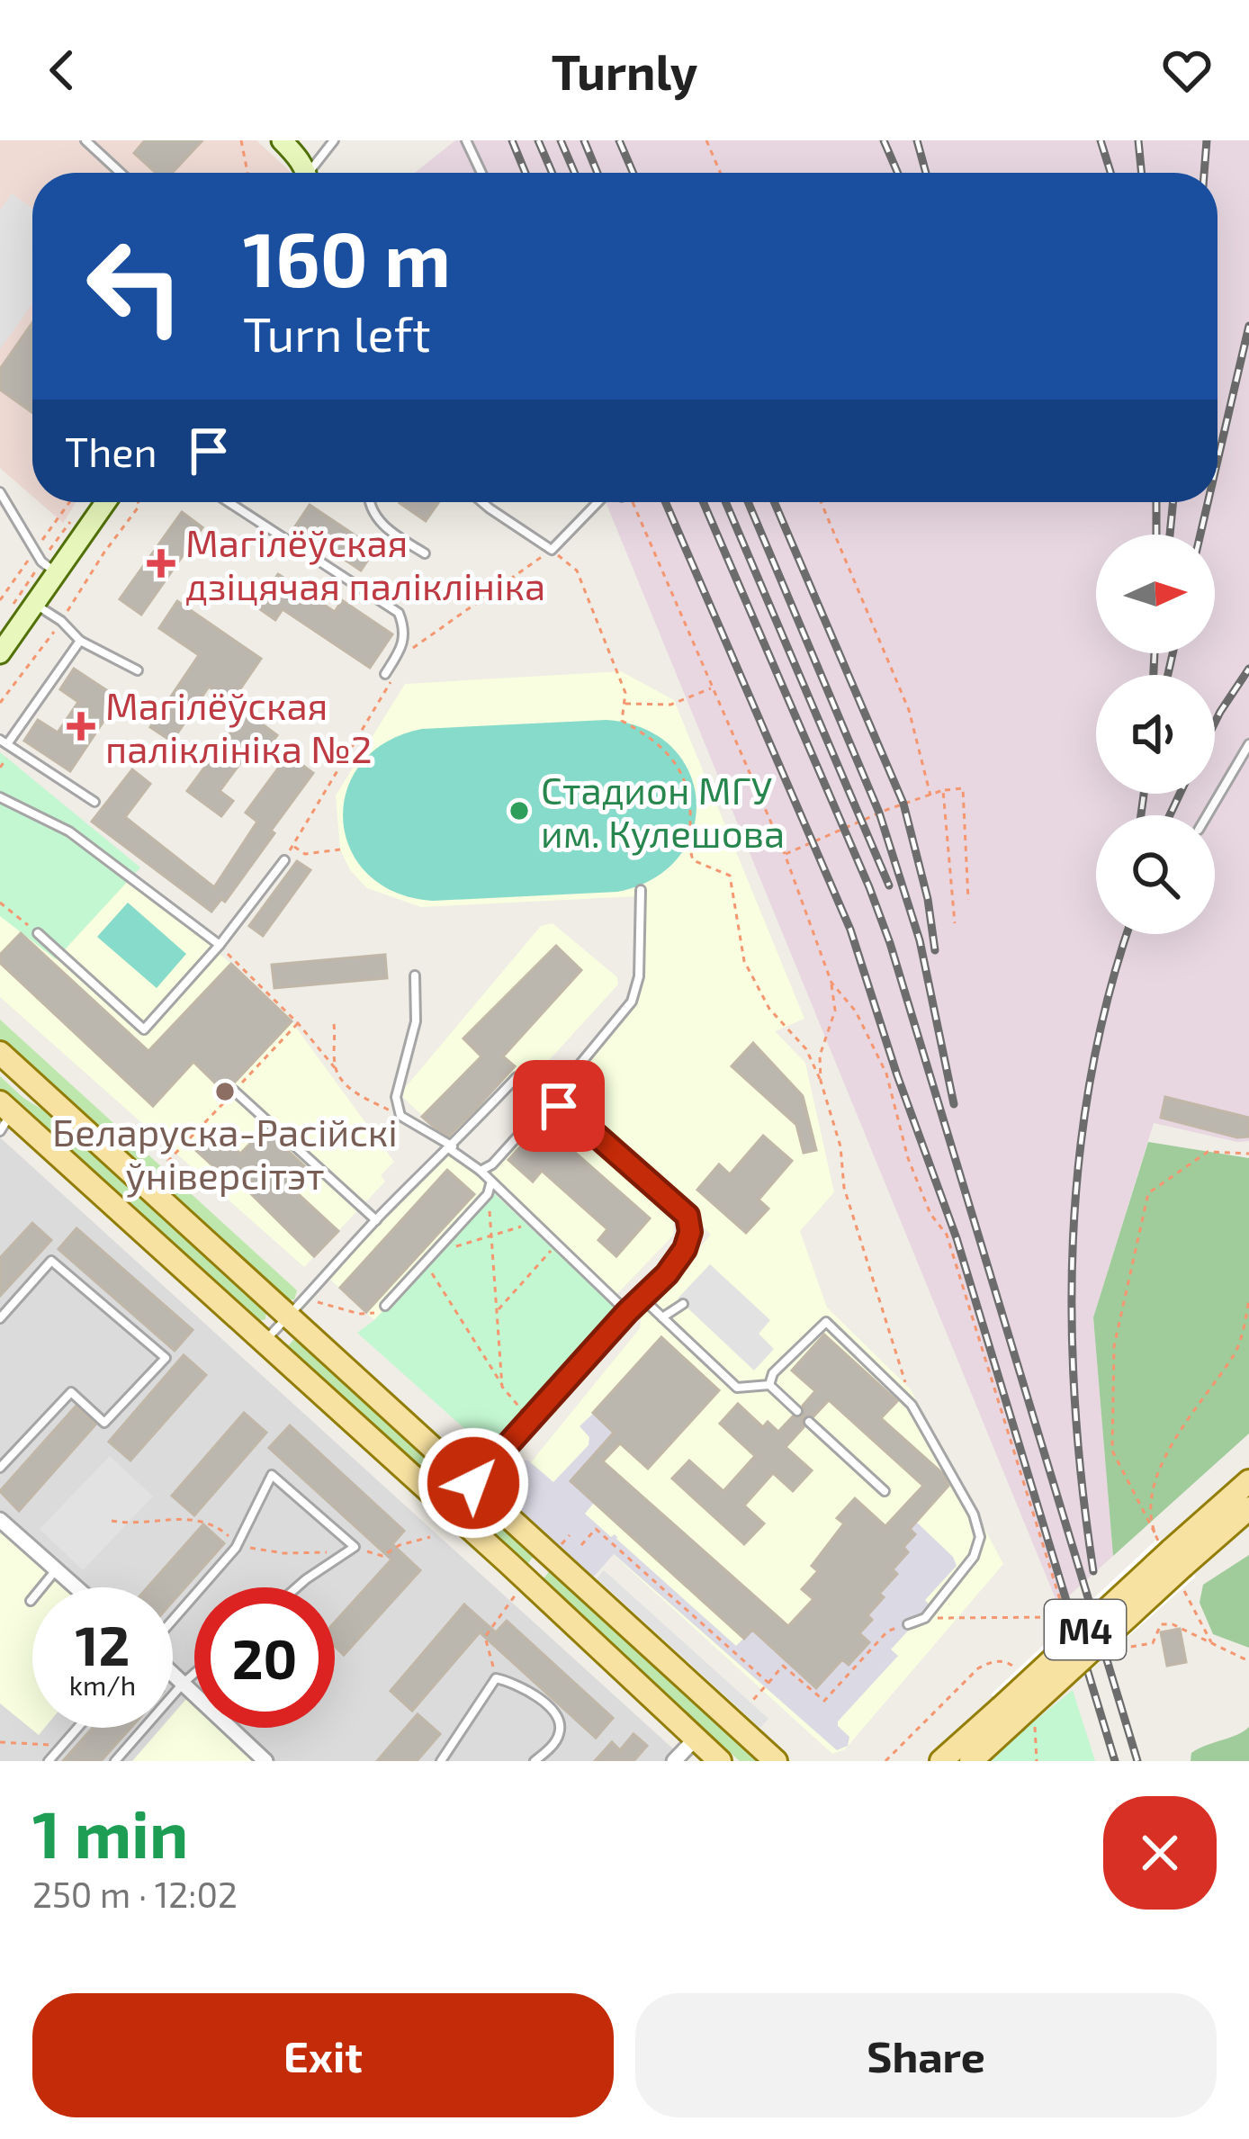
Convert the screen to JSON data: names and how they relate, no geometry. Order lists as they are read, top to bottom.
{
  "streets": {
    "main road": ["М4"]
  },
  "places": {
    "health": ["Магілёўская дзіцячая паліклініка", "Магілёўская паліклініка №2"],
    "other": ["Стадион МГУ им. Кулешова", "Беларуска-Расійскі ўніверсітэт"]
  },
  "north": "right",
  "page": {
    "header": "Turnly",
    "turn": ["160 m", "Turn left"],
    "then": "Then",
    "speed": "12 km/h",
    "limit": "20",
    "heading": ["1 min", "250 m · 12:02"],
    "buttons": ["Exit", "Share"]
  }
}
